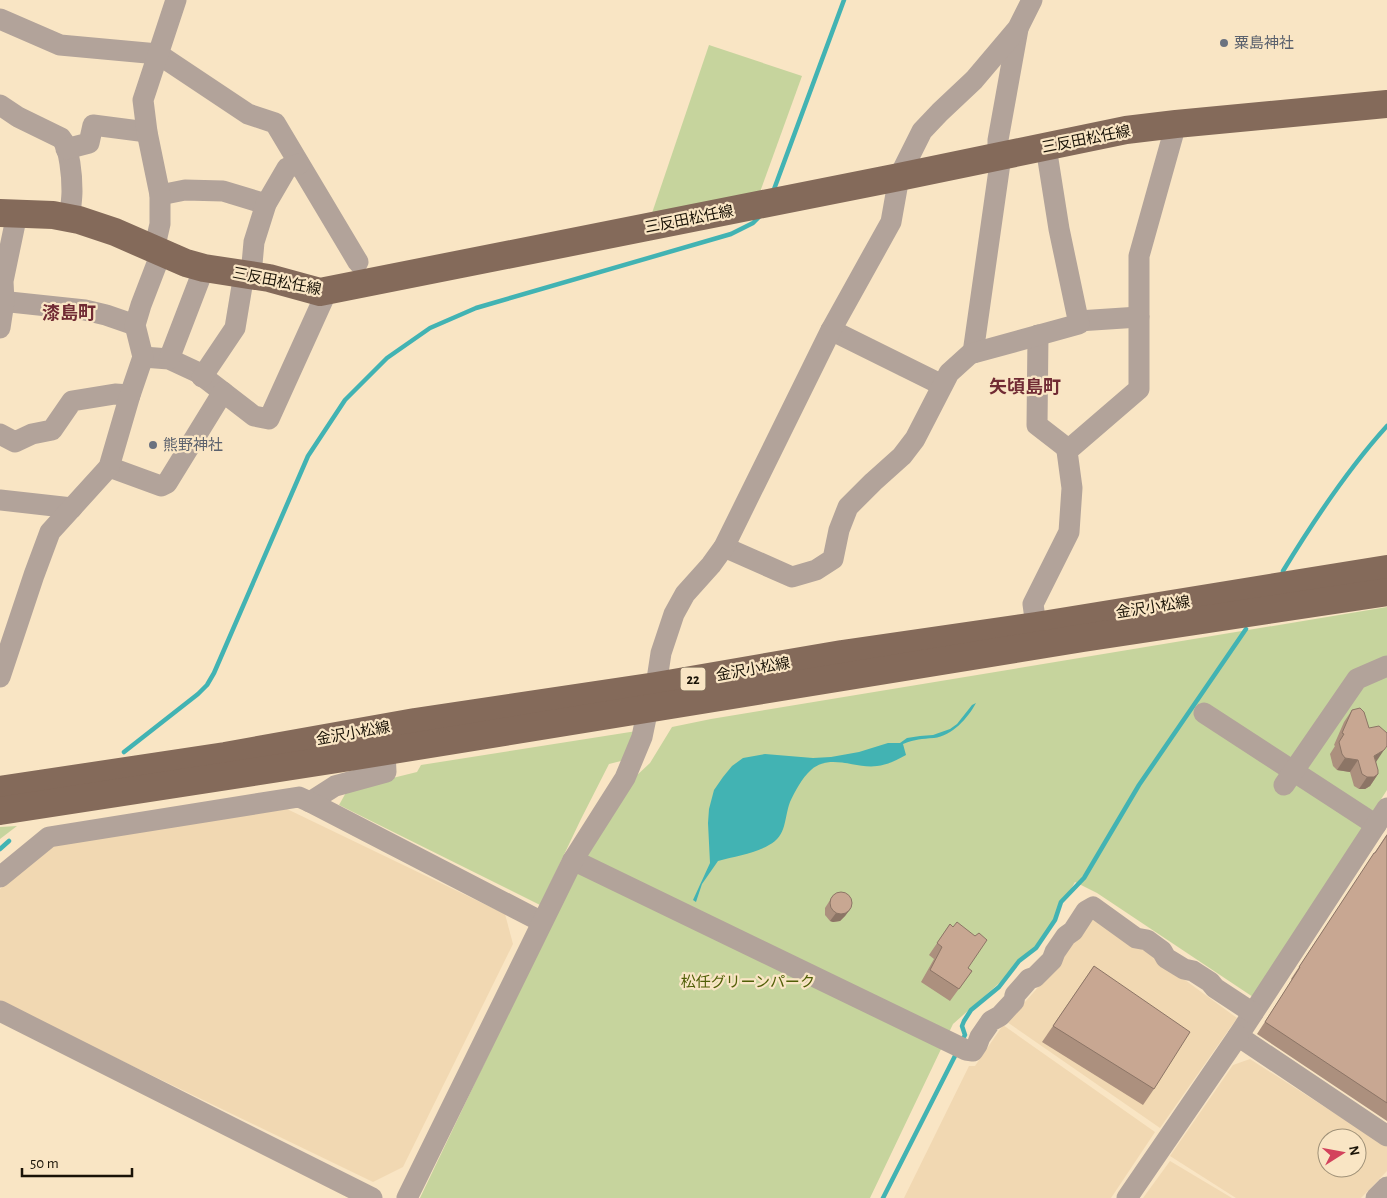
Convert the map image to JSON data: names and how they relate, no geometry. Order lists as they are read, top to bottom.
{
  "streets": {
    "main road": ["三反田松任線", "金沢小松線", "22"]
  },
  "districts": ["漆島町", "矢頃島町"],
  "parks": ["松任グリーンパーク"],
  "places": ["粟島神社", "熊野神社"],
  "scale_bar": "50 m",
  "north": "right"
}
